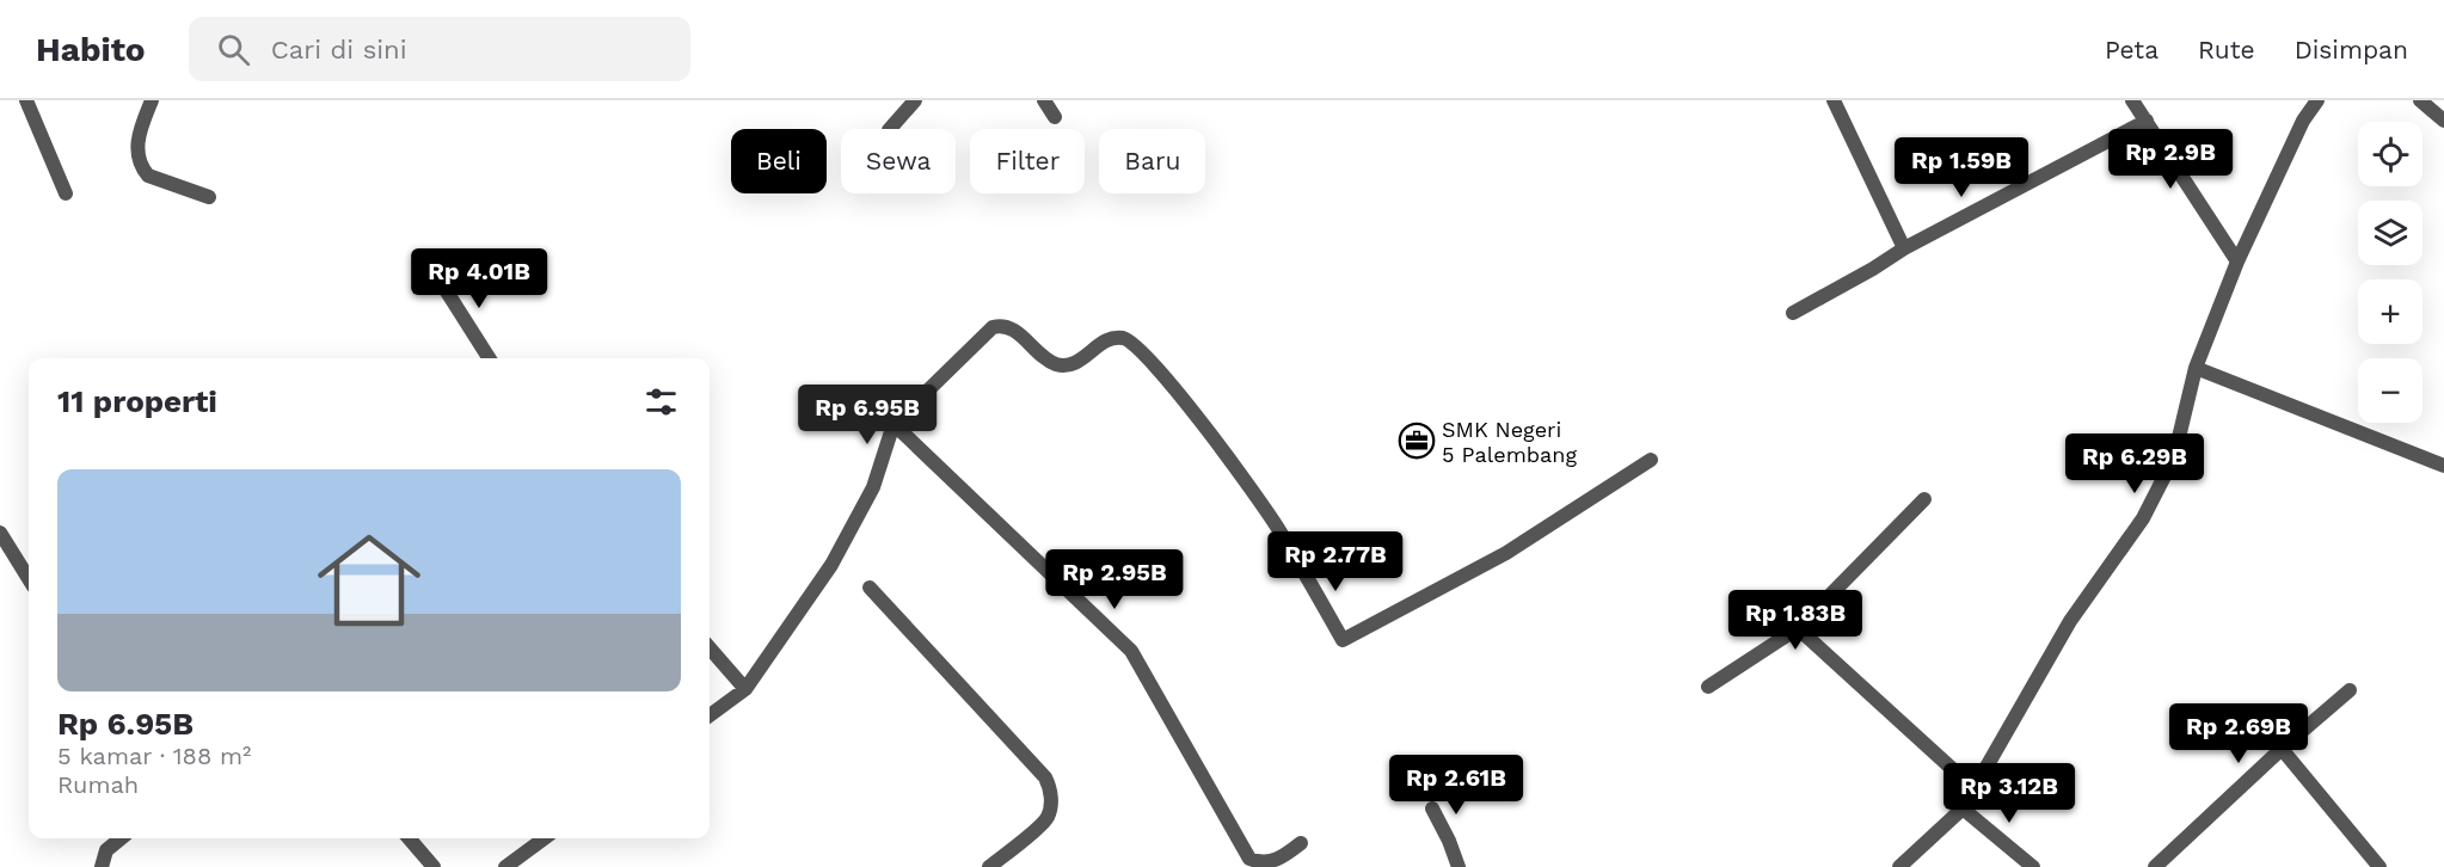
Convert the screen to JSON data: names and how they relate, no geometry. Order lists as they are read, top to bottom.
{
  "places": {
    "office": ["SMK Negeri 5 Palembang"]
  },
  "page": {
    "header": "Habito",
    "search": "Cari di sini",
    "nav": ["Peta", "Rute", "Disimpan"],
    "map_buttons": ["+", "−"],
    "price": [
      "Rp 2.9B",
      "Rp 1.59B",
      "Rp 4.01B",
      "Rp 6.95B",
      "Rp 6.29B",
      "Rp 2.77B",
      "Rp 2.95B",
      "Rp 1.83B",
      "Rp 2.69B",
      "Rp 2.61B",
      "Rp 3.12B"
    ],
    "chip": [
      "Beli",
      "Sewa",
      "Filter",
      "Baru"
    ],
    "heading": "11 properti",
    "list": [
      {
        "name": "Rp 6.95B",
        "note": "5 kamar · 188 m² · Rumah"
      }
    ]
  }
}
